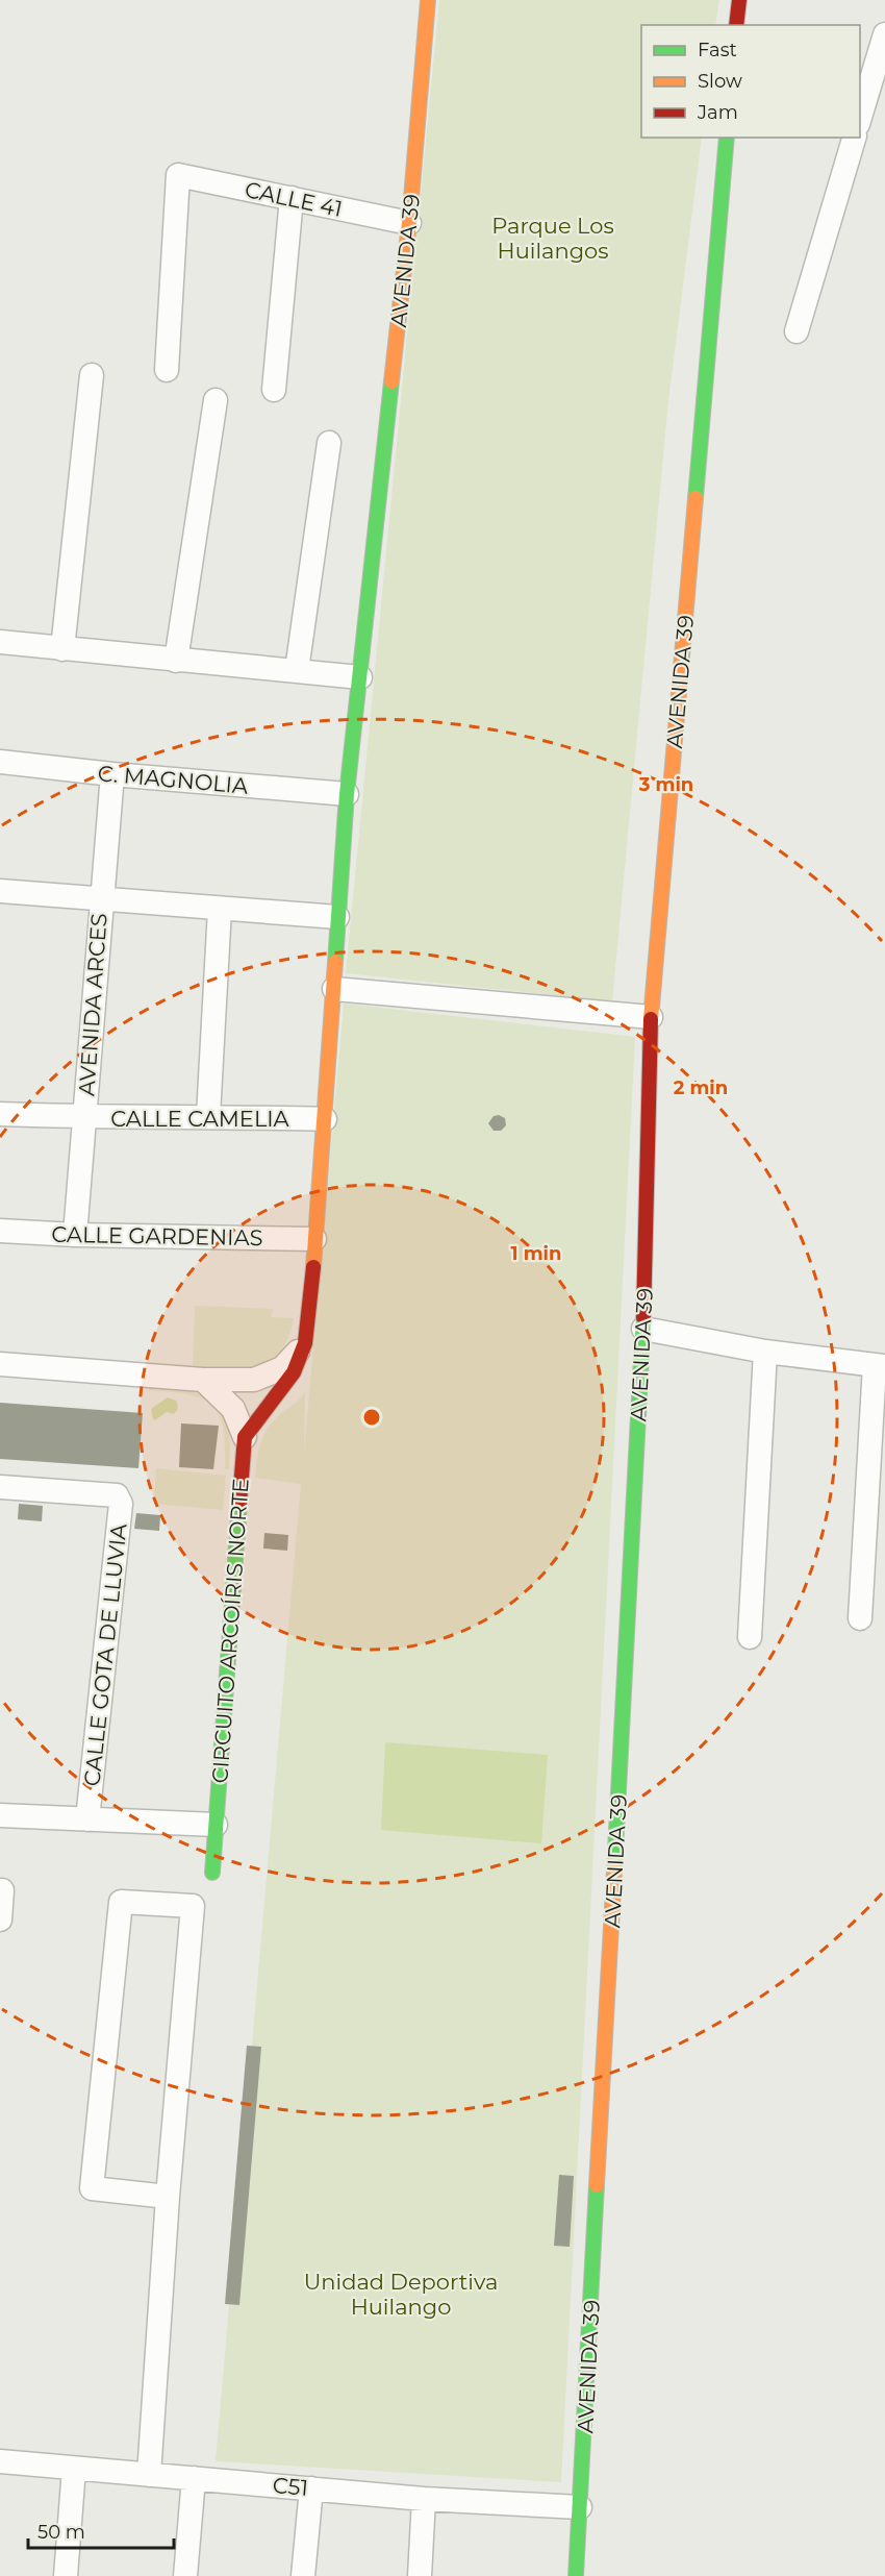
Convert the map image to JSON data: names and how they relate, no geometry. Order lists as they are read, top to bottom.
{
  "streets": {
    "street": [
      "CALLE 41",
      "AVENIDA 39",
      "C. MAGNOLIA",
      "AVENIDA ARCES",
      "CALLE CAMELIA",
      "CALLE GARDENIAS",
      "CIRCUITO ARCOÍRIS NORTE",
      "CALLE GOTA DE LLUVIA",
      "C51"
    ]
  },
  "crossings": [
    ["CALLE 41", "AVENIDA 39"],
    ["AVENIDA 39", "C. MAGNOLIA"],
    ["AVENIDA 39", "CALLE CAMELIA"],
    ["AVENIDA 39", "CALLE GARDENIAS"],
    ["AVENIDA 39", "CIRCUITO ARCOÍRIS NORTE"],
    ["AVENIDA 39", "C51"],
    ["C. MAGNOLIA", "AVENIDA ARCES"],
    ["AVENIDA ARCES", "CALLE CAMELIA"],
    ["AVENIDA ARCES", "CALLE GARDENIAS"]
  ],
  "parks": ["Parque Los Huilangos", "Unidad Deportiva Huilango"],
  "legend": ["Fast", "Slow", "Jam"],
  "scale_bar": "50 m",
  "rings": ["3 min", "2 min", "1 min"]
}
